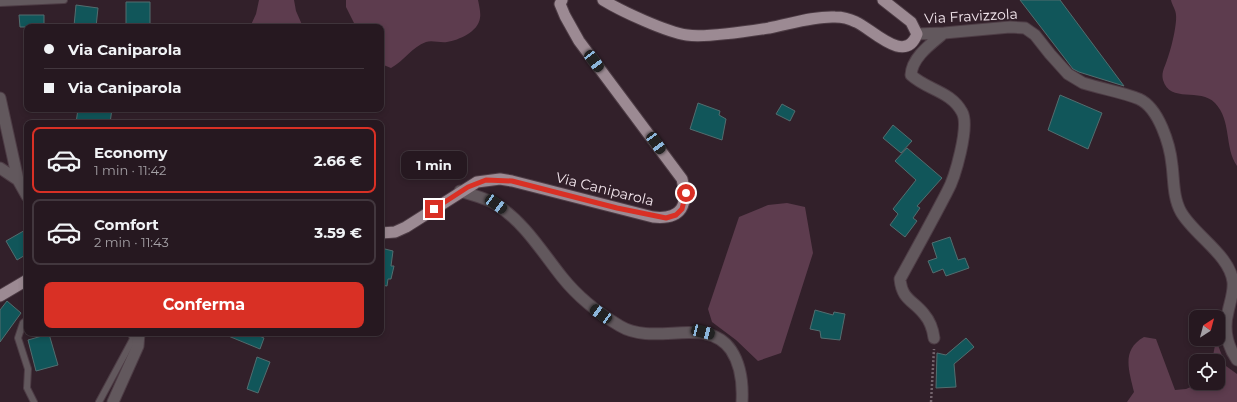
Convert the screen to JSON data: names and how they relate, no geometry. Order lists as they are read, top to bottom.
{
  "streets": {
    "main road": ["Via Caniparola"],
    "street": ["Via Fravizzola"]
  },
  "north": "top right",
  "page": {
    "banner": ["Via Caniparola", "Via Caniparola"],
    "list": [
      {
        "name": "Economy",
        "note": "1 min · 11:42",
        "value": "2.66 €"
      },
      {
        "name": "Comfort",
        "note": "2 min · 11:43",
        "value": "3.59 €"
      }
    ],
    "bubble": "1 min",
    "buttons": "Conferma"
  }
}
